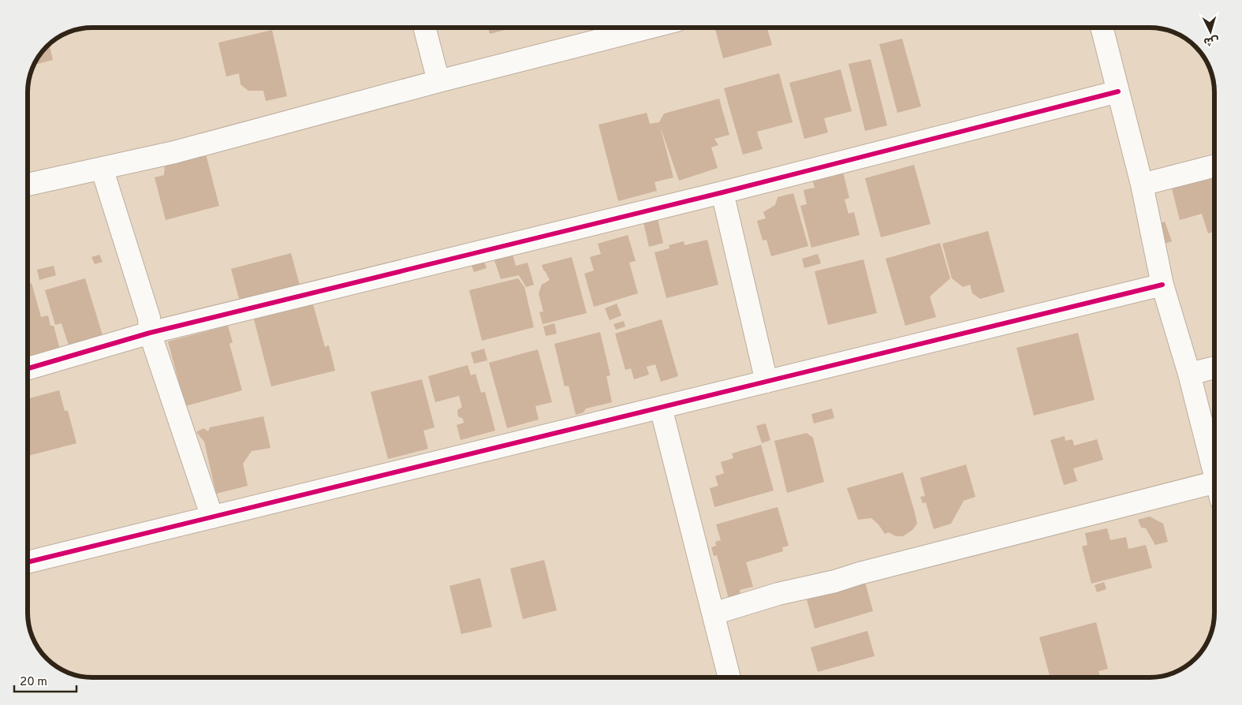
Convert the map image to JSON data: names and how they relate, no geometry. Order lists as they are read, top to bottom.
{
  "scale_bar": "20 m",
  "north": "bottom"
}
